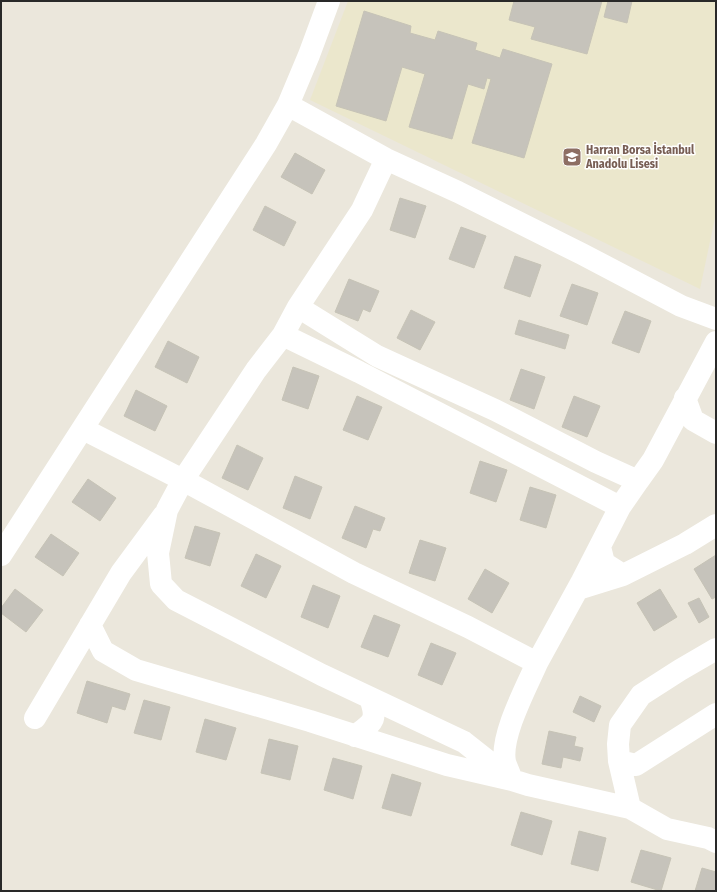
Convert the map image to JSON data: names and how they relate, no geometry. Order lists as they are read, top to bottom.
{
  "places": {
    "school or university": ["Harran Borsa İstanbul Anadolu Lisesi"]
  }
}
